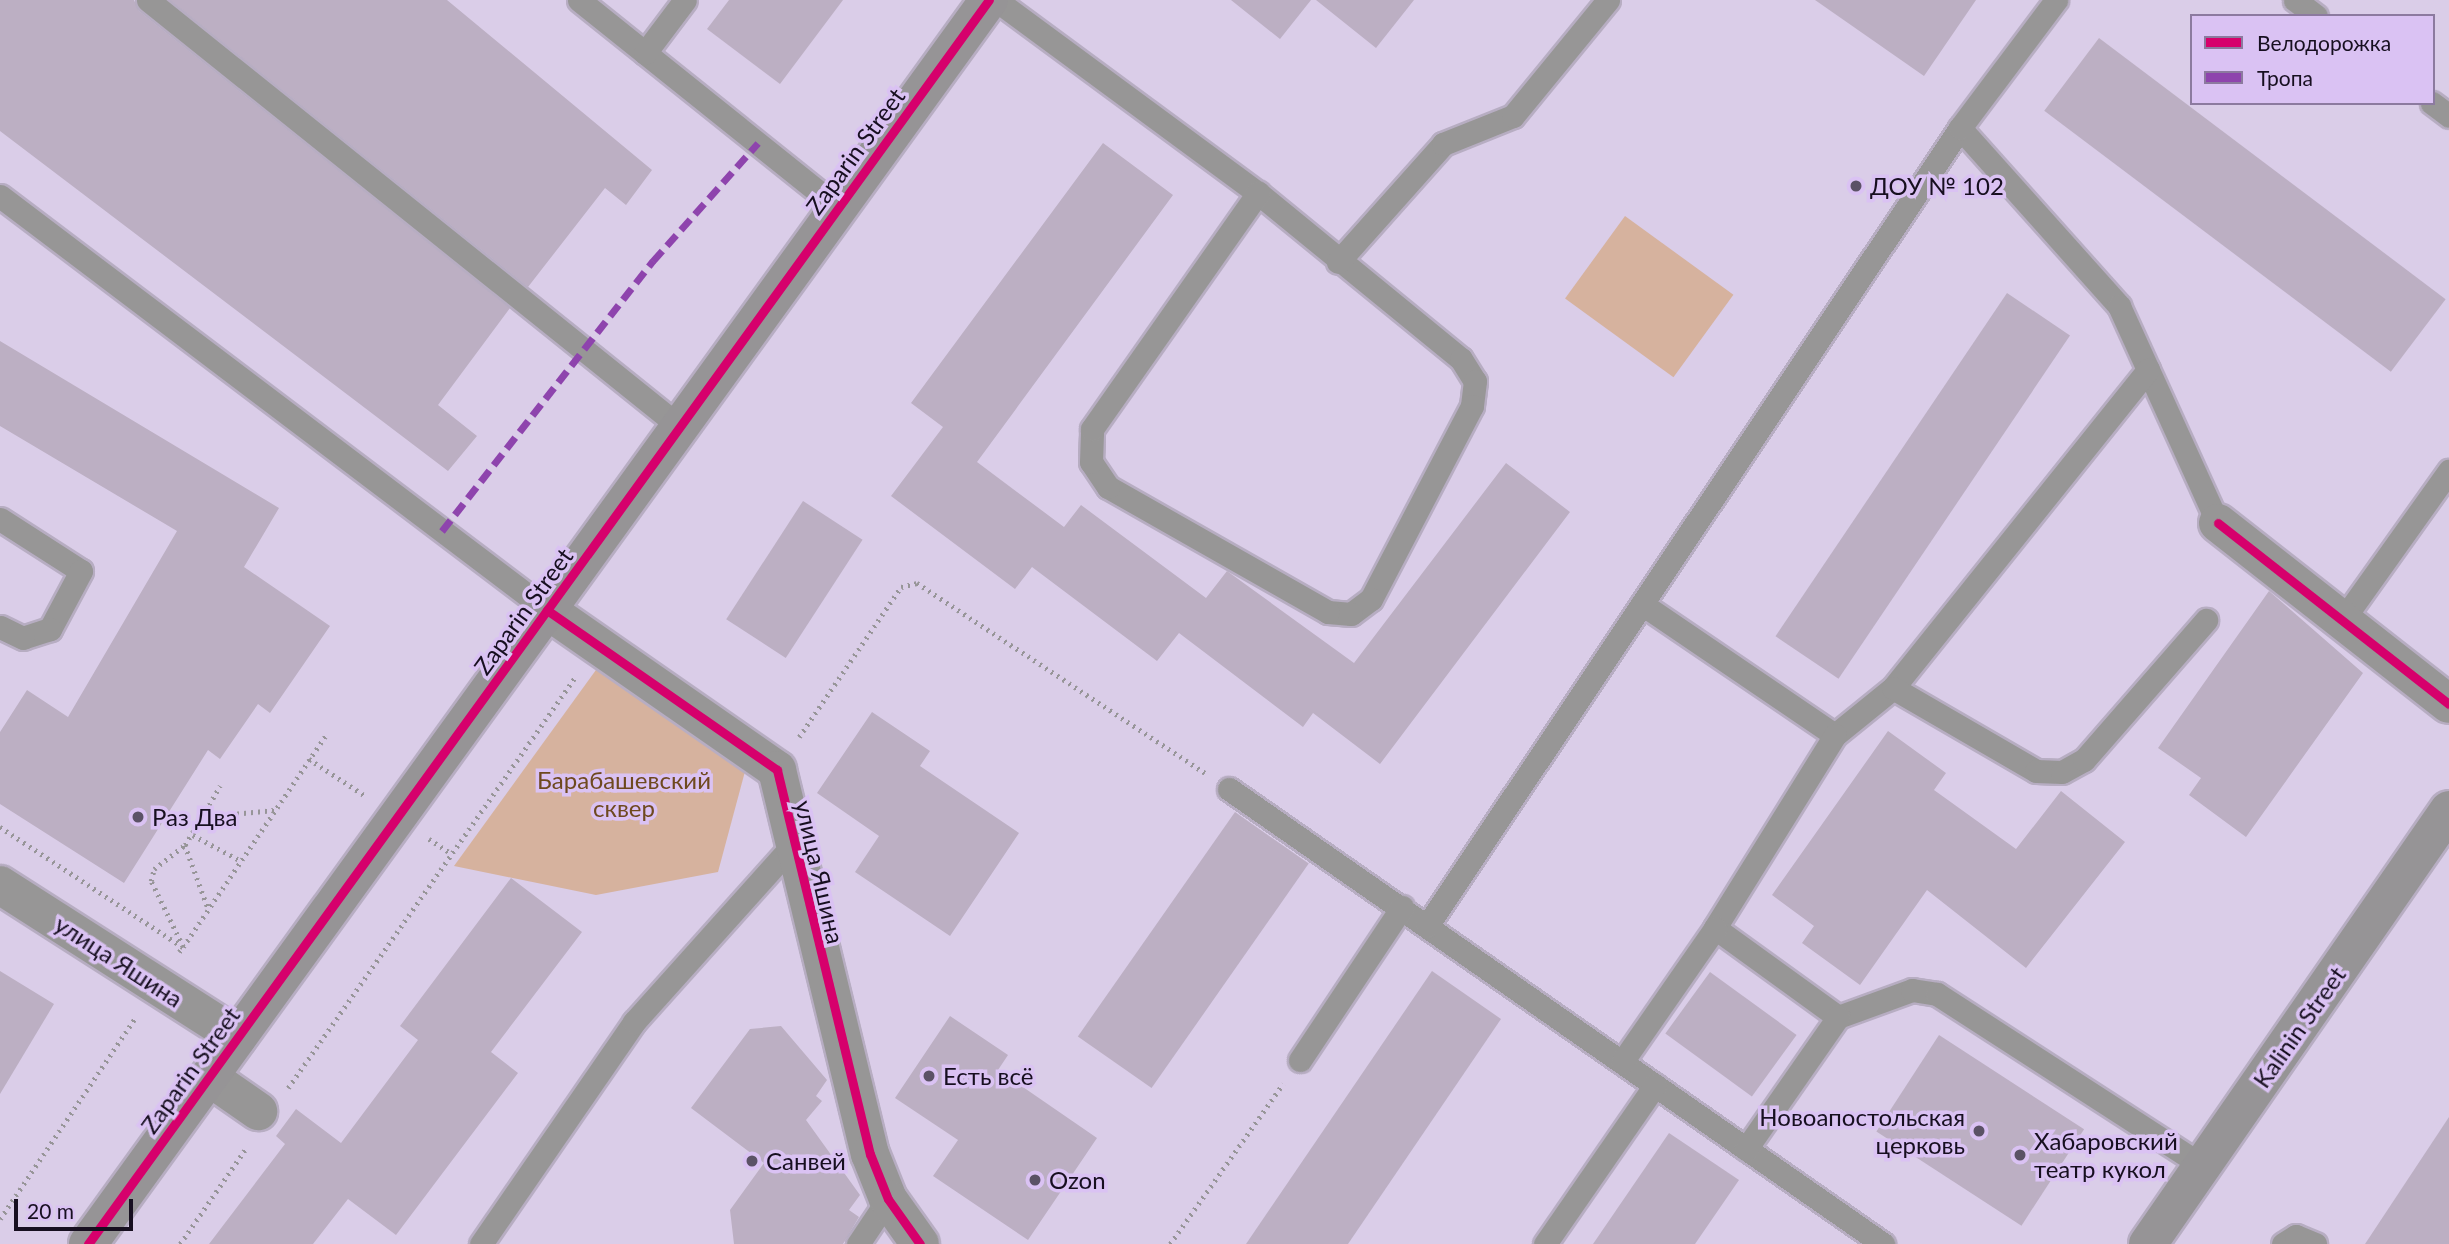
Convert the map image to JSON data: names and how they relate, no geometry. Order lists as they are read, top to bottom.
{
  "streets": {
    "street": ["Zaparin Street", "улица Яшина", "Kalinin Street"]
  },
  "crossings": [
    ["Zaparin Street", "улица Яшина"]
  ],
  "parks": ["Барабашевский сквер"],
  "places": [
    "ДОУ № 102",
    "Раз Два",
    "Есть всё",
    "Новоапостольская церковь",
    "Хабаровский театр кукол",
    "Санвей",
    "Ozon"
  ],
  "legend": ["Велодорожка", "Тропа"],
  "scale_bar": "20 m"
}
